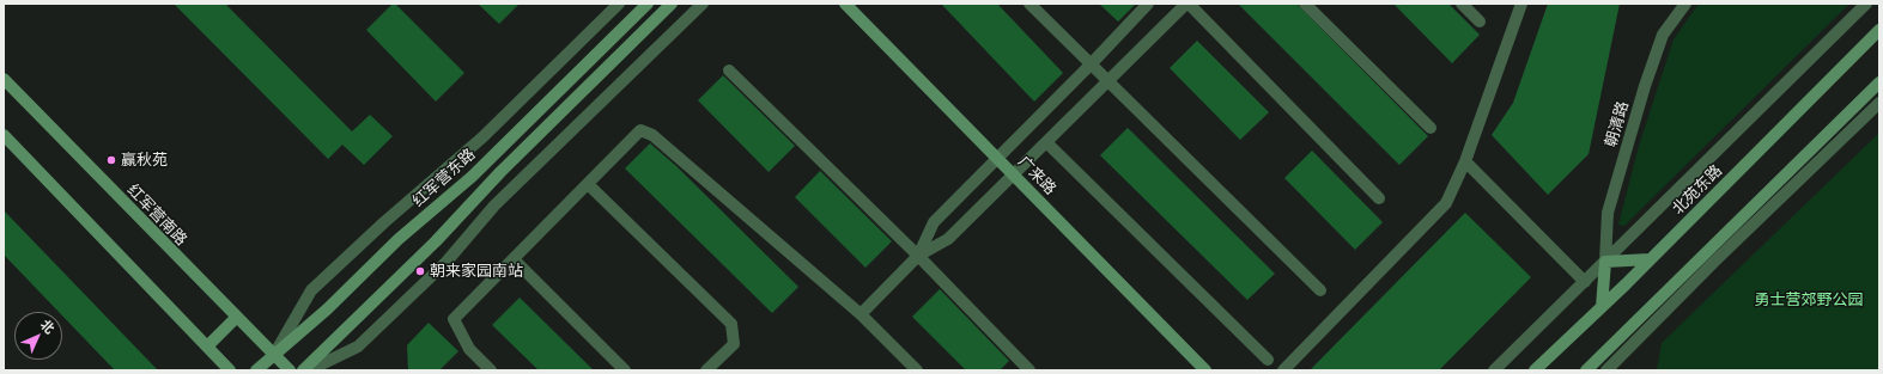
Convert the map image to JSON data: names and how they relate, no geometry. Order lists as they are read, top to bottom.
{
  "streets": {
    "main road": [
      "广来路",
      "红军营东路",
      "北苑东路",
      "红军营南路"
    ],
    "street": ["朝清路"]
  },
  "crossings": [
    ["红军营东路", "红军营南路"]
  ],
  "parks": ["勇士营郊野公园"],
  "places": ["赢秋苑", "朝来家园南站"],
  "north": "top right"
}
